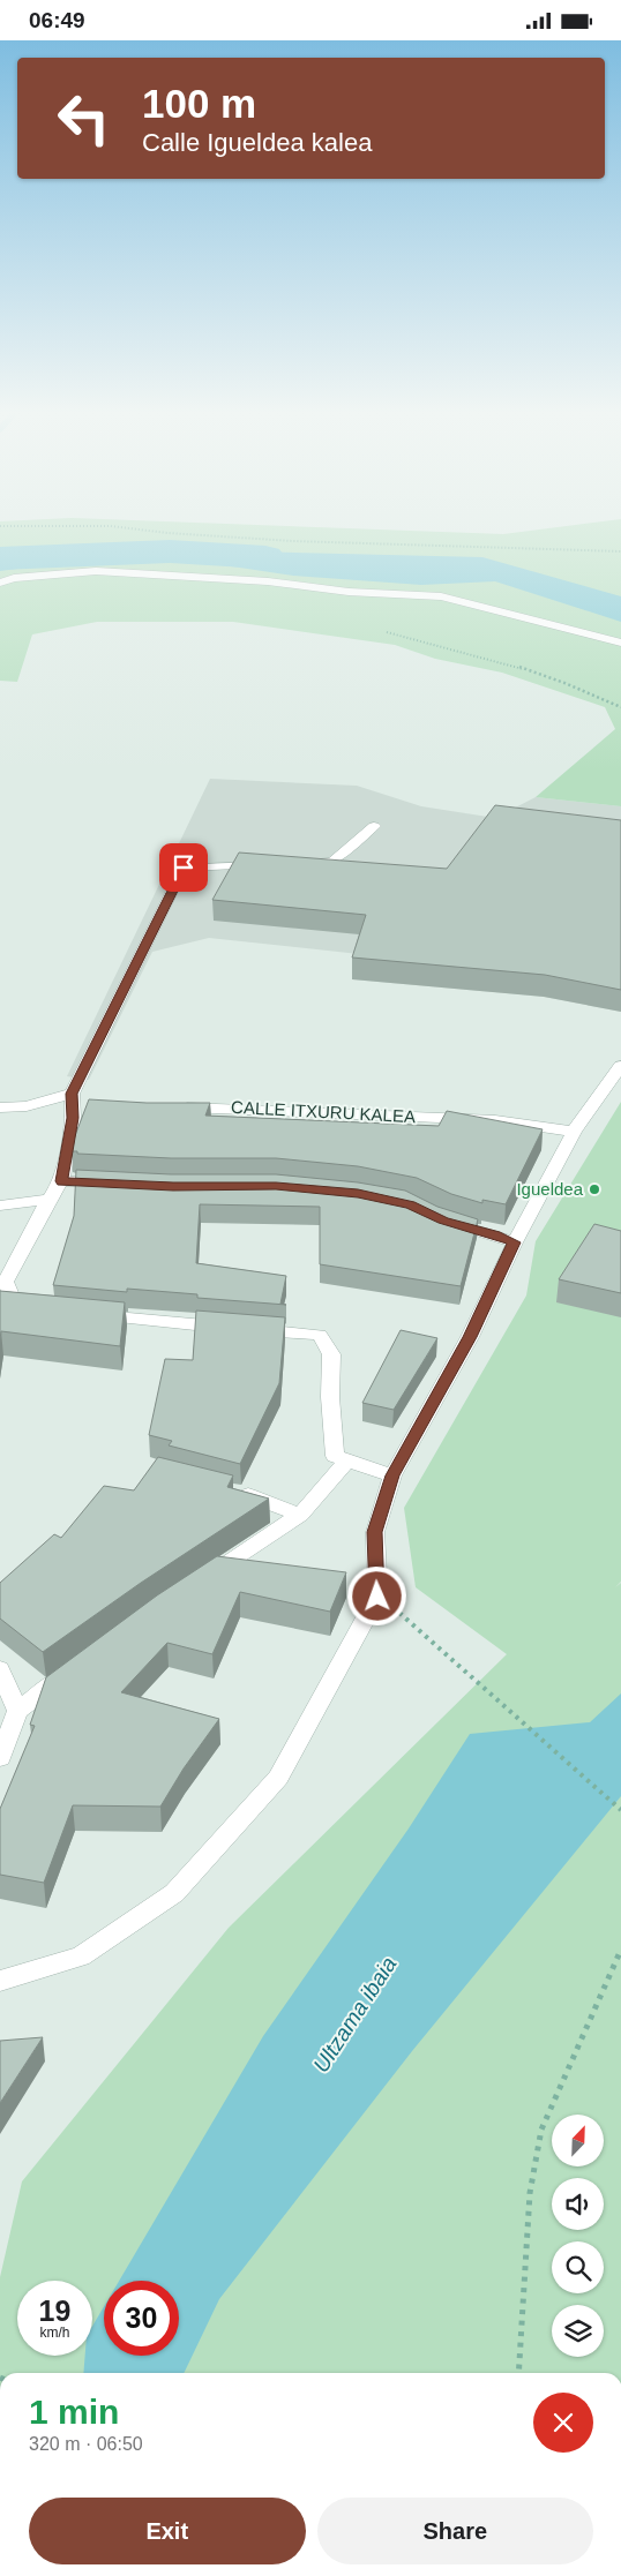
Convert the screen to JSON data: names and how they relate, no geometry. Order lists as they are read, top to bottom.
{
  "streets": {
    "street": ["CALLE ITXURU KALEA"]
  },
  "water": ["Ultzama ibaia"],
  "places": ["Igueldea"],
  "north": "top right",
  "page": {
    "status": "06:49",
    "turn": ["100 m", "Calle Igueldea kalea"],
    "speed": "19 km/h",
    "limit": "30",
    "heading": ["1 min", "320 m · 06:50"],
    "buttons": ["Exit", "Share"]
  }
}
